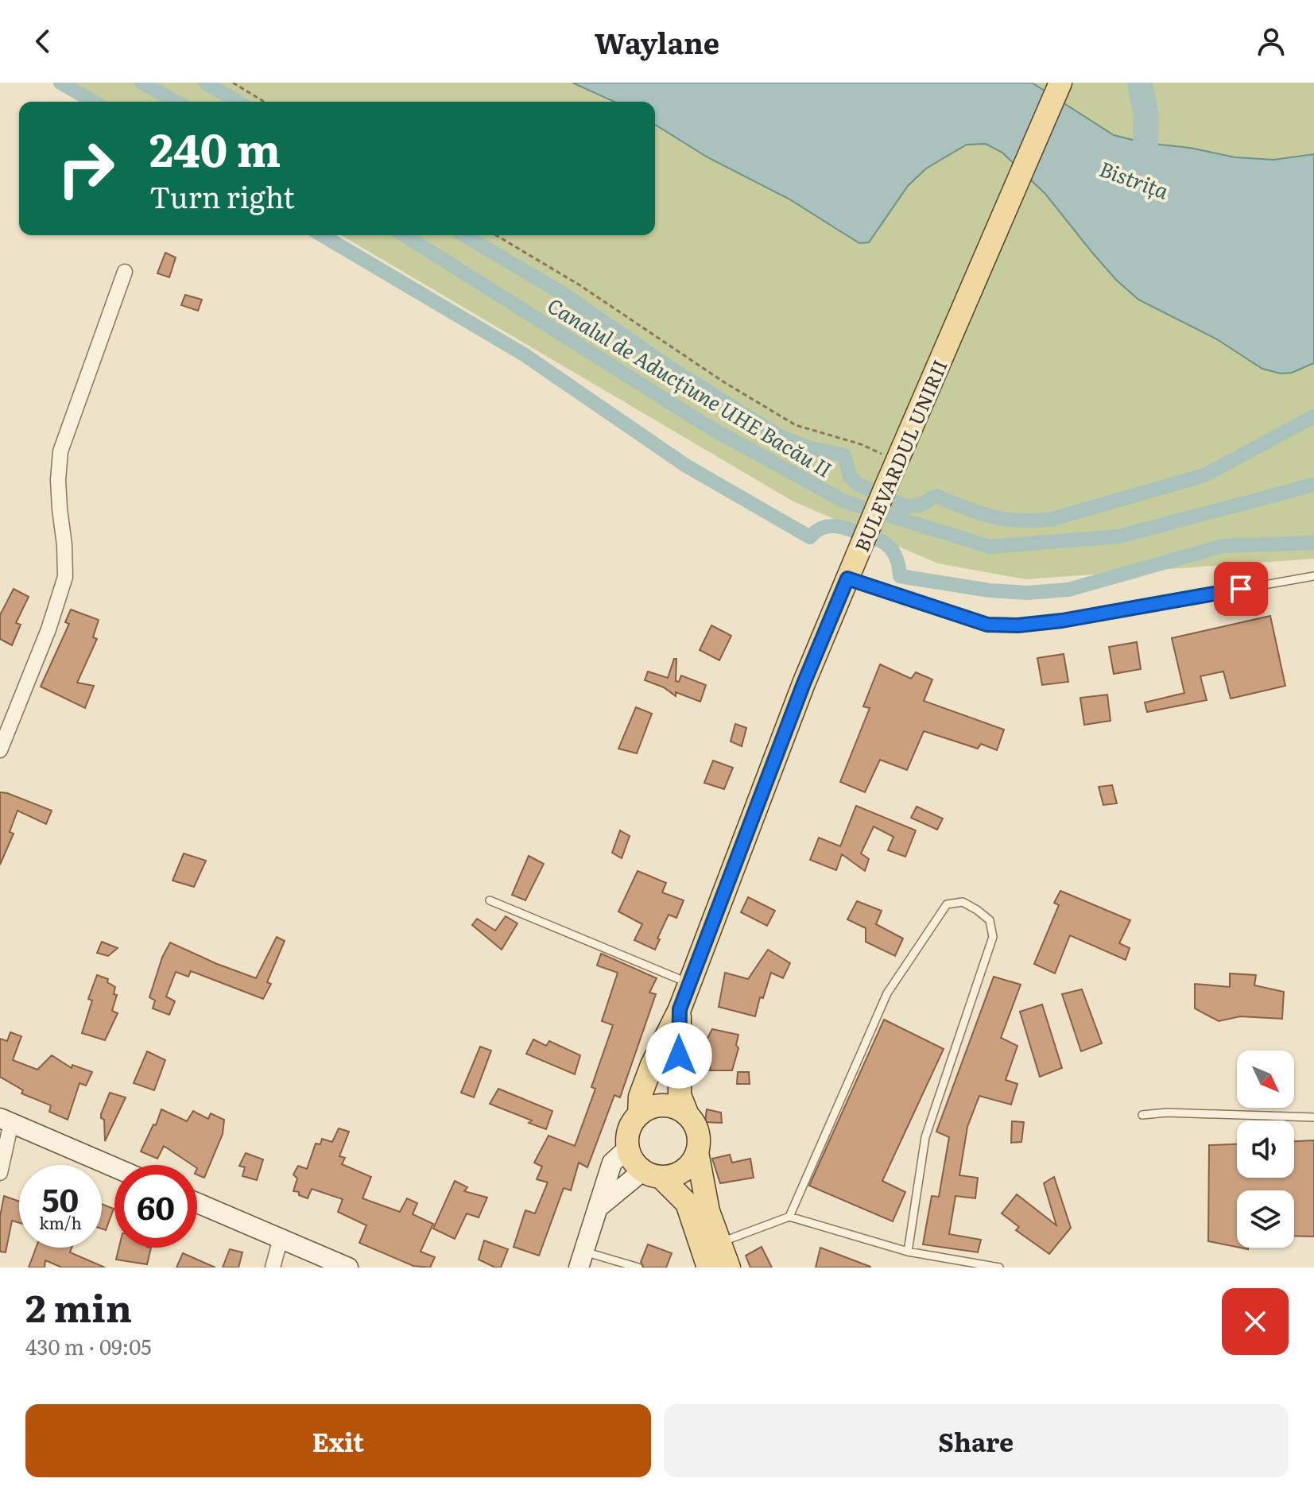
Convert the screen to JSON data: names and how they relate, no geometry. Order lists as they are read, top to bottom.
{
  "streets": {
    "main road": ["BULEVARDUL UNIRII"]
  },
  "water": ["Bistrița", "Canalul de Aducțiune UHE Bacău II"],
  "north": "bottom right",
  "page": {
    "header": "Waylane",
    "turn": ["240 m", "Turn right"],
    "speed": "50 km/h",
    "limit": "60",
    "heading": ["2 min", "430 m · 09:05"],
    "buttons": ["Exit", "Share"]
  }
}
